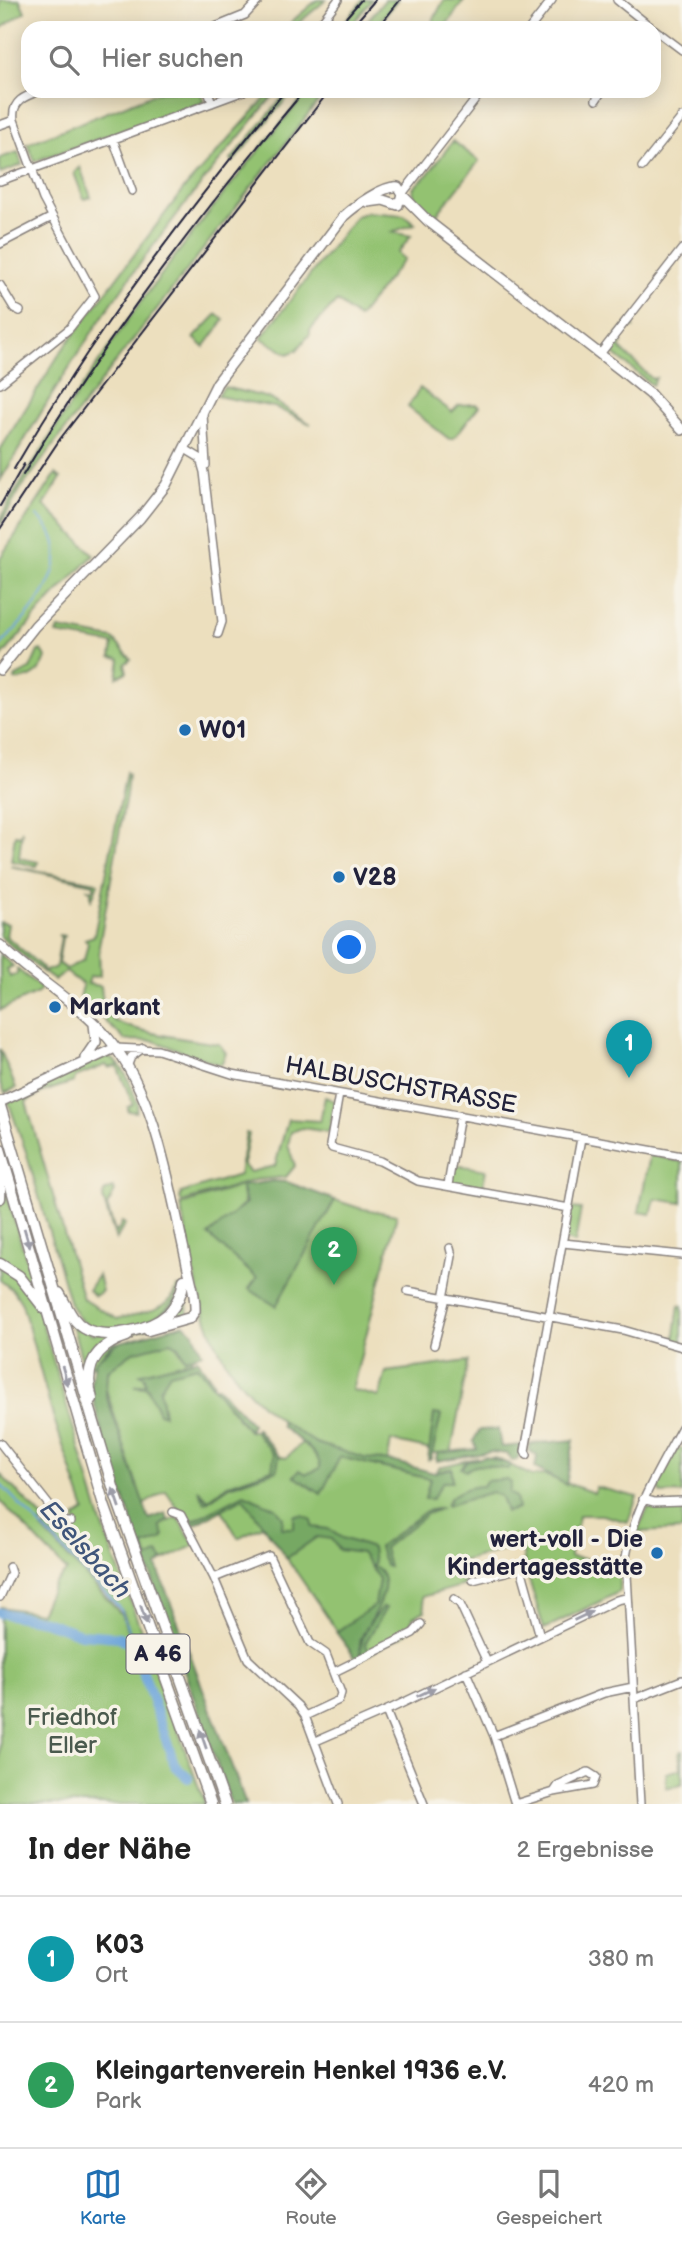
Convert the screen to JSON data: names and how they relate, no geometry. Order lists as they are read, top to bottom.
{
  "streets": {
    "highway": ["A 46"],
    "street": ["HALBUSCHSTRASSE"]
  },
  "water": ["Eselsbach"],
  "parks": ["Friedhof Eller"],
  "places": [
    "W01",
    "V28",
    "Markant",
    "wert-voll - Die Kindertagesstätte"
  ],
  "page": {
    "search": "Hier suchen",
    "pins": ["1", "2"],
    "heading": ["In der Nähe", "2 Ergebnisse"],
    "list": [
      {
        "mark": "1",
        "name": "K03",
        "note": "Ort",
        "value": "380 m"
      },
      {
        "mark": "2",
        "name": "Kleingartenverein Henkel 1936 e.V.",
        "note": "Park",
        "value": "420 m"
      }
    ],
    "nav": ["Karte", "Route", "Gespeichert"]
  }
}
